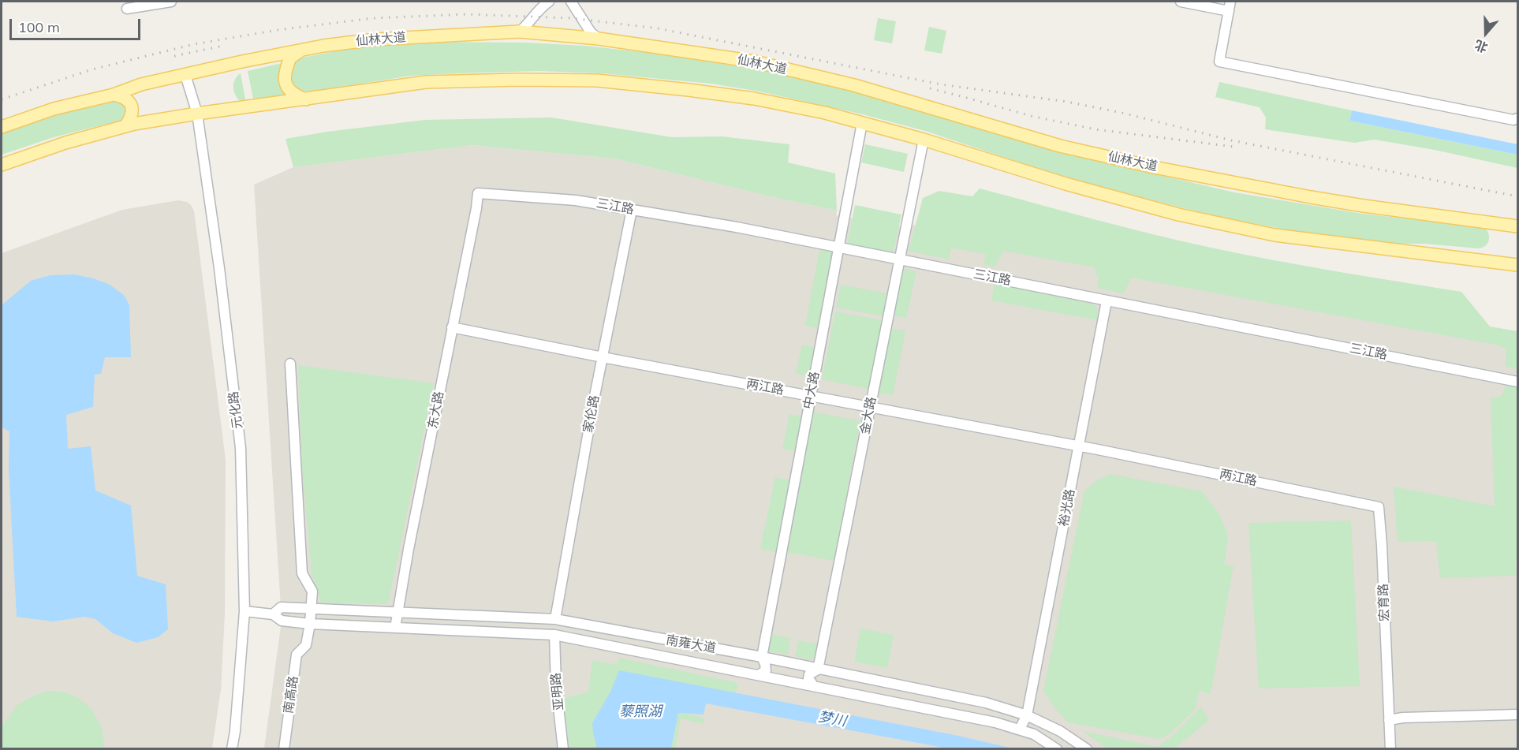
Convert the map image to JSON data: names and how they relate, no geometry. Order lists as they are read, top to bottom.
{
  "streets": {
    "main road": ["仙林大道"],
    "street": [
      "三江路",
      "两江路",
      "中大路",
      "元化路",
      "东大路",
      "家伦路",
      "金大路",
      "裕光路",
      "宏育路",
      "南雍大道",
      "亚明路",
      "南高路"
    ]
  },
  "crossings": [
    ["仙林大道", "元化路"],
    ["三江路", "中大路"],
    ["三江路", "东大路"],
    ["三江路", "家伦路"],
    ["三江路", "金大路"],
    ["三江路", "裕光路"],
    ["两江路", "中大路"],
    ["两江路", "东大路"],
    ["两江路", "家伦路"],
    ["两江路", "金大路"],
    ["两江路", "裕光路"],
    ["两江路", "宏育路"],
    ["中大路", "南雍大道"],
    ["东大路", "南雍大道"],
    ["家伦路", "南雍大道"],
    ["金大路", "南雍大道"],
    ["裕光路", "南雍大道"],
    ["南雍大道", "亚明路"],
    ["南雍大道", "南高路"]
  ],
  "water": ["藜照湖", "梦川"],
  "scale_bar": "100 m",
  "north": "bottom"
}
